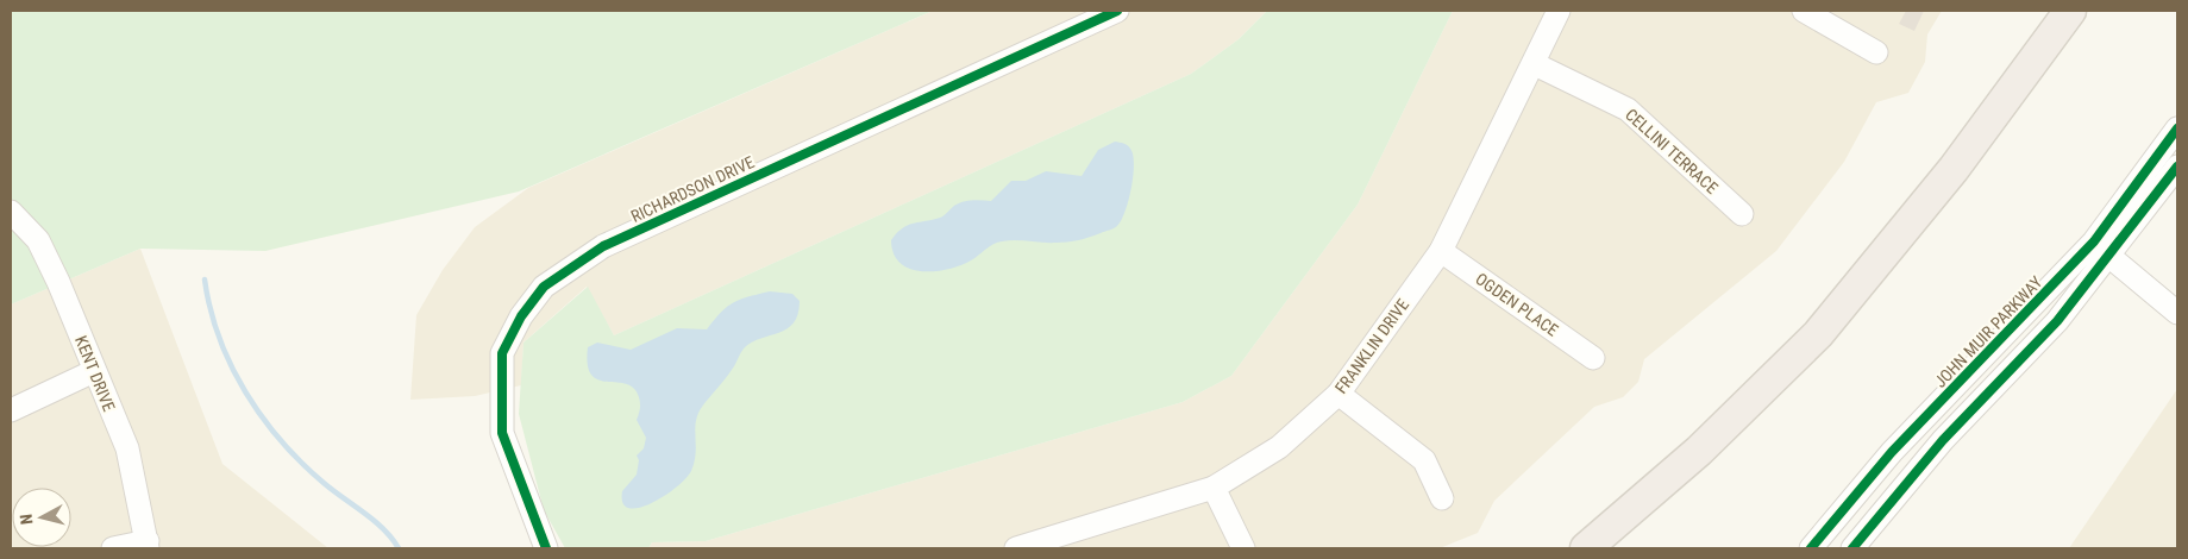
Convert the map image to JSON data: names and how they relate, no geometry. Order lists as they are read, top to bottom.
{
  "streets": {
    "street": [
      "CELLINI TERRACE",
      "RICHARDSON DRIVE",
      "OGDEN PLACE",
      "JOHN MUIR PARKWAY",
      "FRANKLIN DRIVE",
      "KENT DRIVE"
    ]
  },
  "crossings": [
    ["CELLINI TERRACE", "FRANKLIN DRIVE"],
    ["OGDEN PLACE", "FRANKLIN DRIVE"]
  ],
  "north": "left"
}
